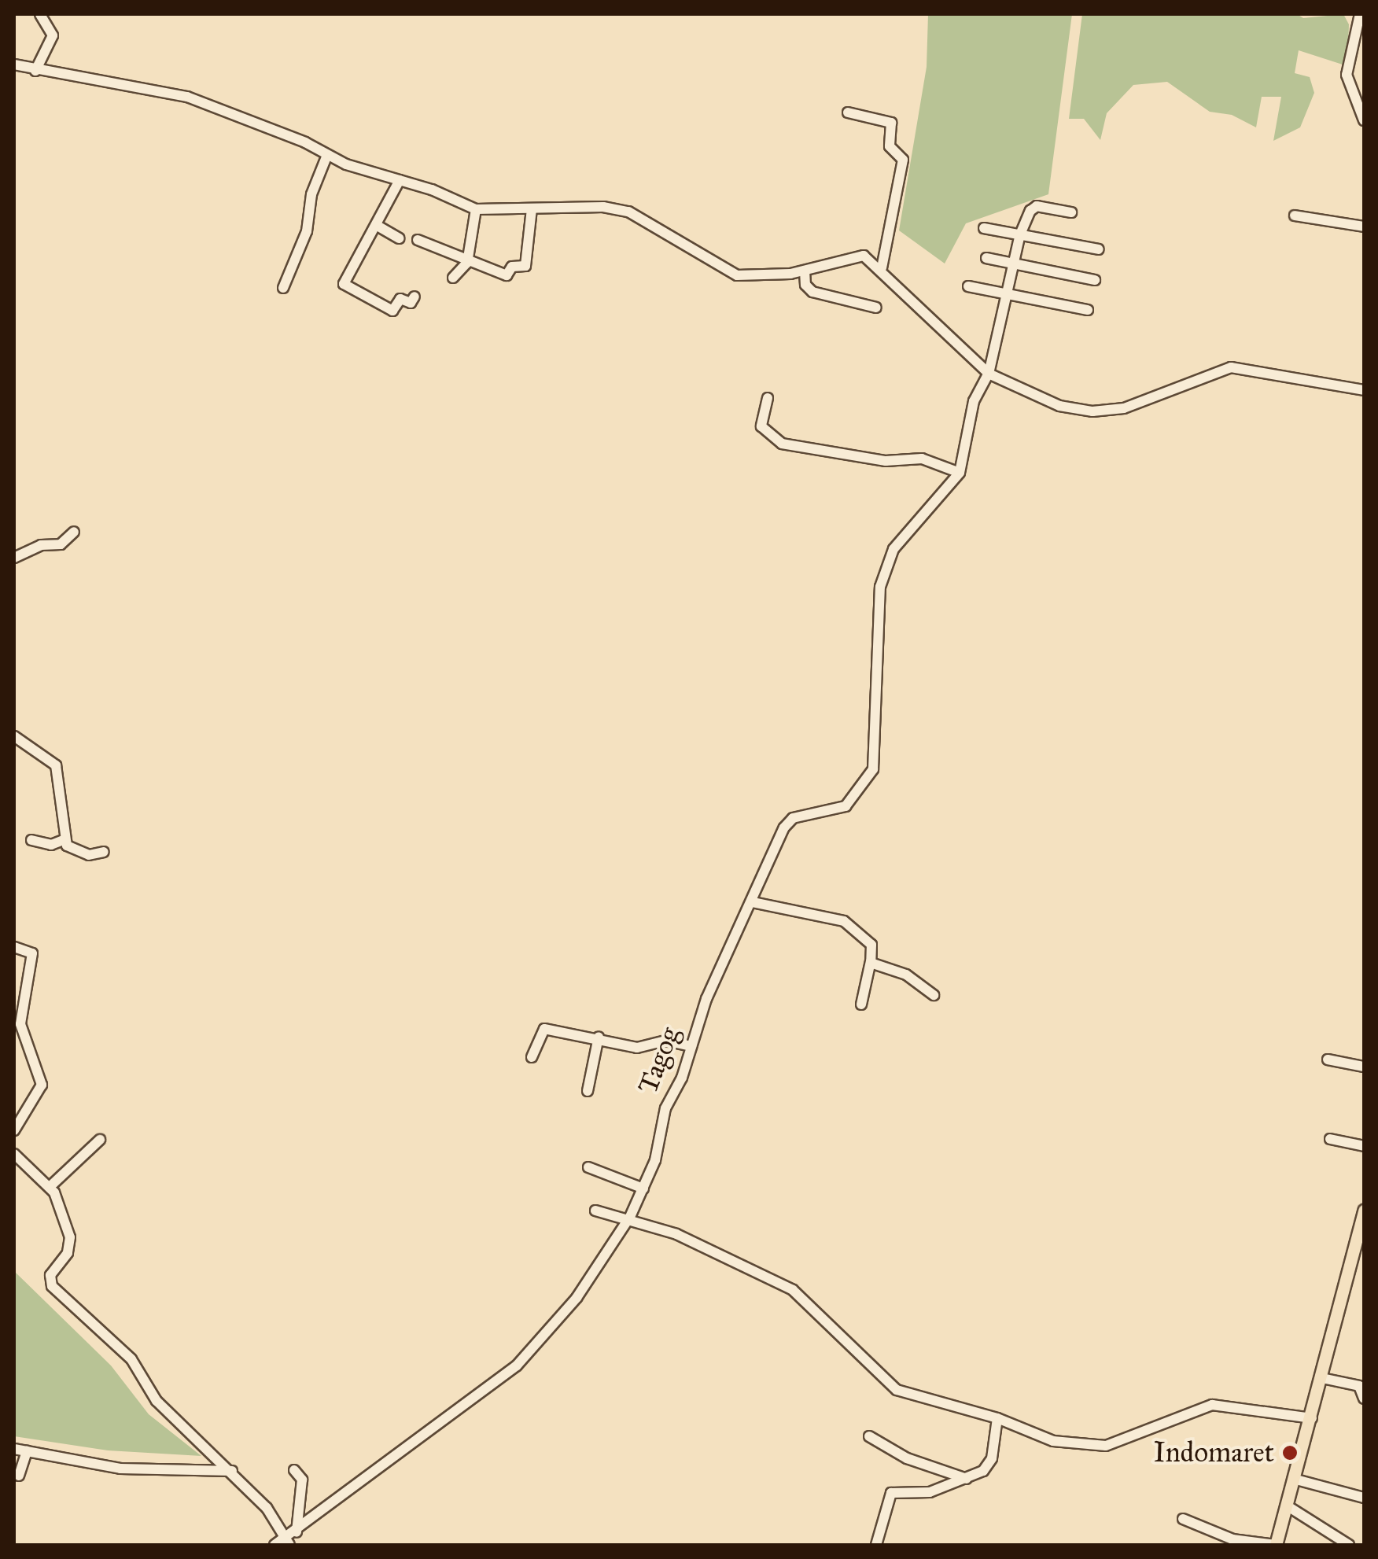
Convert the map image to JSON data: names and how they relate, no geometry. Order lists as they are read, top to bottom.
{
  "streets": {
    "street": ["Tagog"]
  },
  "places": ["Indomaret"]
}
